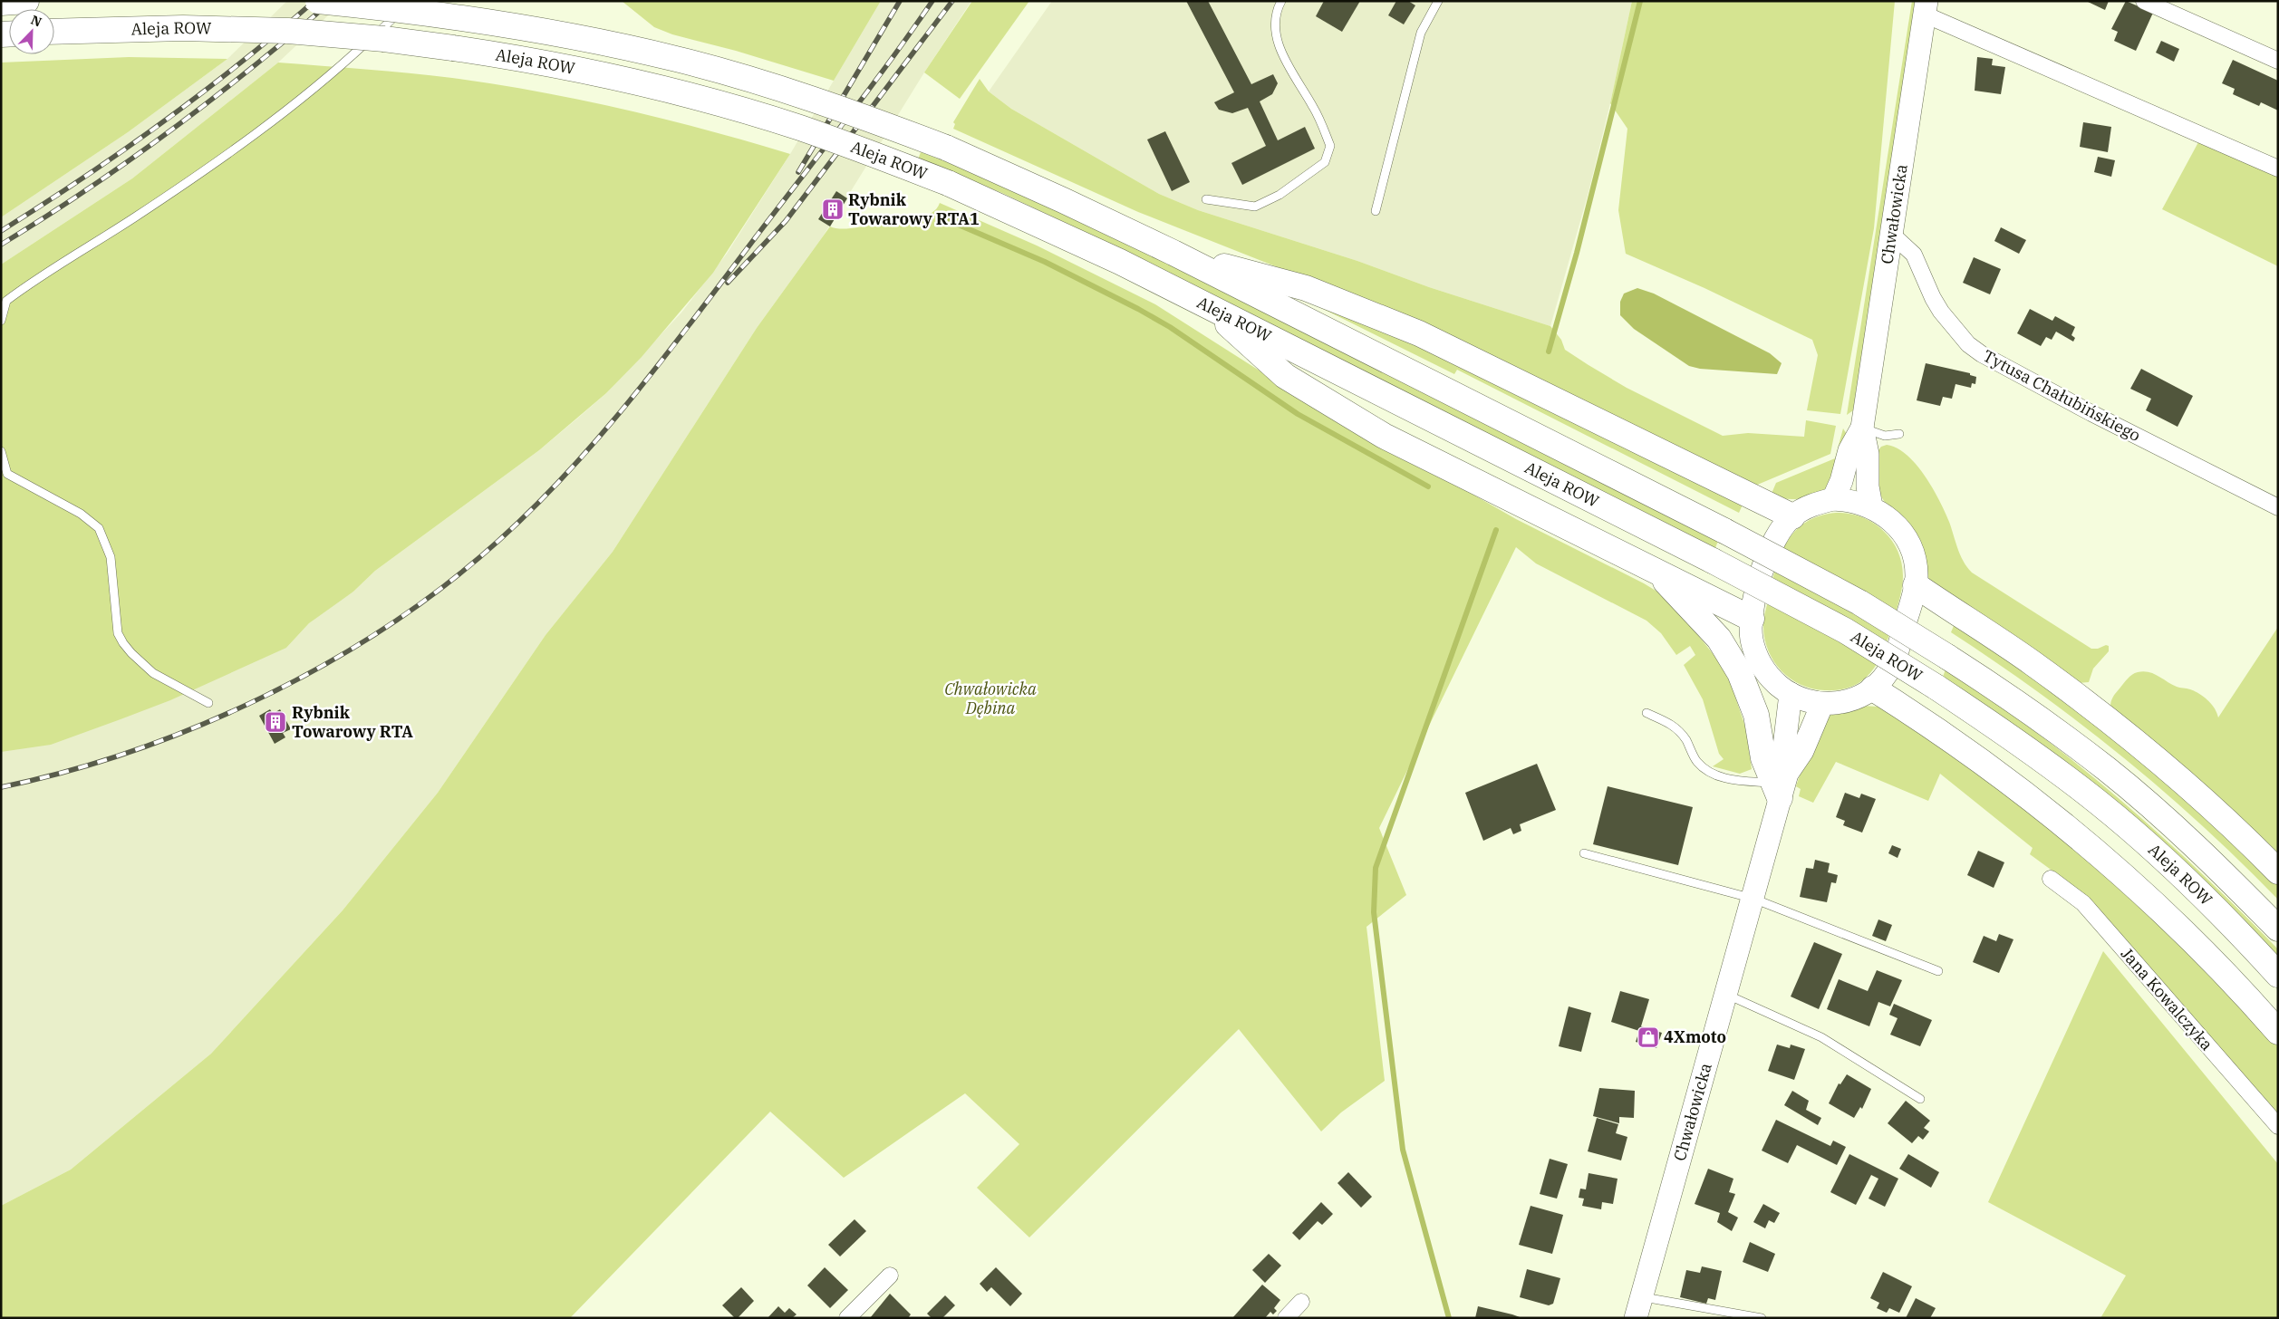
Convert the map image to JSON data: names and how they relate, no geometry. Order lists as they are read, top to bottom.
{
  "streets": {
    "main road": ["Aleja ROW", "Chwałowicka"],
    "street": ["Tytusa Chałubińskiego", "Jana Kowalczyka"]
  },
  "crossings": [
    ["Chwałowicka", "Tytusa Chałubińskiego"]
  ],
  "parks": ["Chwałowicka Dębina"],
  "places": {
    "building": ["Rybnik Towarowy RTA1", "Rybnik Towarowy RTA"],
    "shop": ["4Xmoto"]
  },
  "north": "top right"
}
